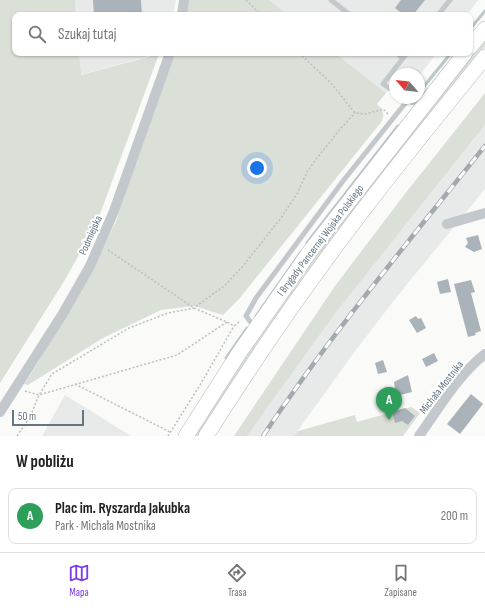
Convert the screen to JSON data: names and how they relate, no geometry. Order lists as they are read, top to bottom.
{
  "streets": {
    "main road": ["I Brygady Pancernej Wojska Polskiego"],
    "street": ["Podmiejska", "Michała Mostnika"]
  },
  "scale_bar": "50 m",
  "north": "top left",
  "page": {
    "search": "Szukaj tutaj",
    "pins": "A",
    "scale": "50 m",
    "heading": "W pobliżu",
    "list": [
      {
        "mark": "A",
        "name": "Plac im. Ryszarda Jakubka",
        "note": "Park · Michała Mostnika",
        "value": "200 m"
      }
    ],
    "nav": ["Mapa", "Trasa", "Zapisane"]
  }
}
